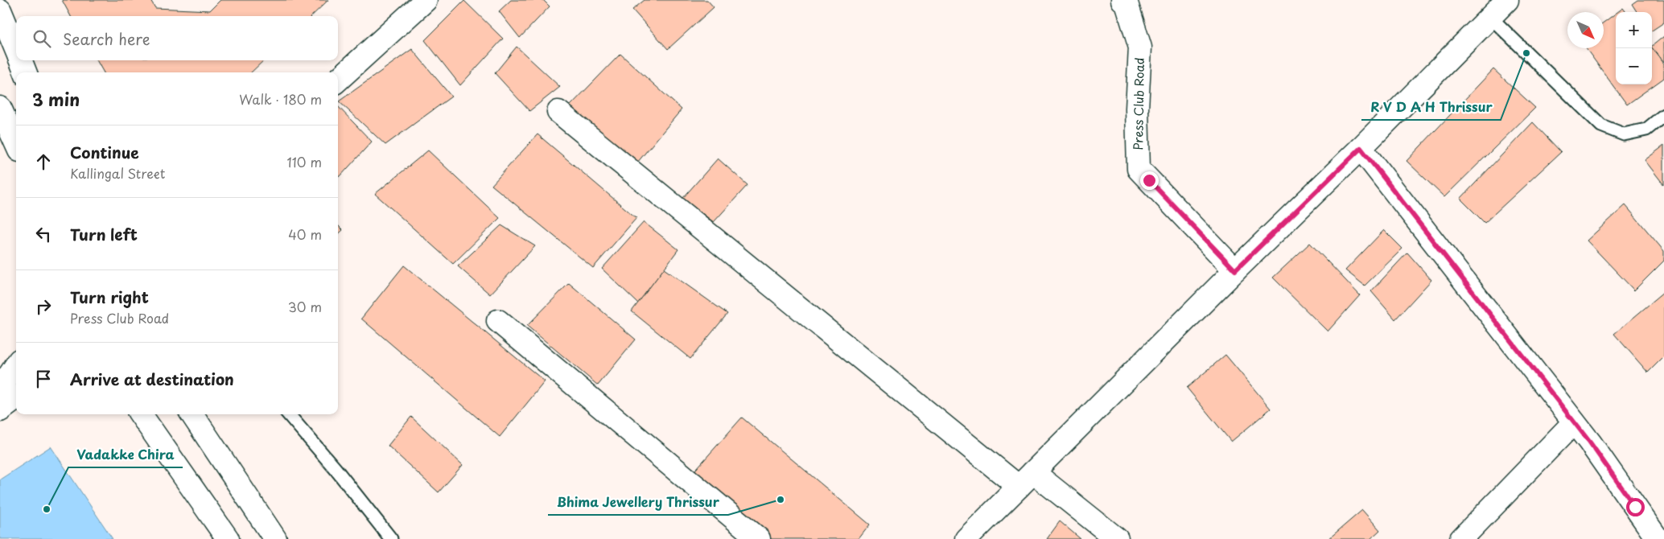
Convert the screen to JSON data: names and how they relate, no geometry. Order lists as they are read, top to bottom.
{
  "streets": {
    "street": ["Press Club Road"]
  },
  "places": ["R V D A H Thrissur", "Bhima Jewellery Thrissur", "Vadakke Chira"],
  "north": "bottom right",
  "page": {
    "map_buttons": ["+", "−"],
    "search": "Search here",
    "heading": ["3 min", "Walk · 180 m"],
    "list": [
      ["Continue", "Kallingal Street", "110 m"],
      ["Turn left", "40 m"],
      ["Turn right", "Press Club Road", "30 m"],
      "Arrive at destination"
    ]
  }
}
